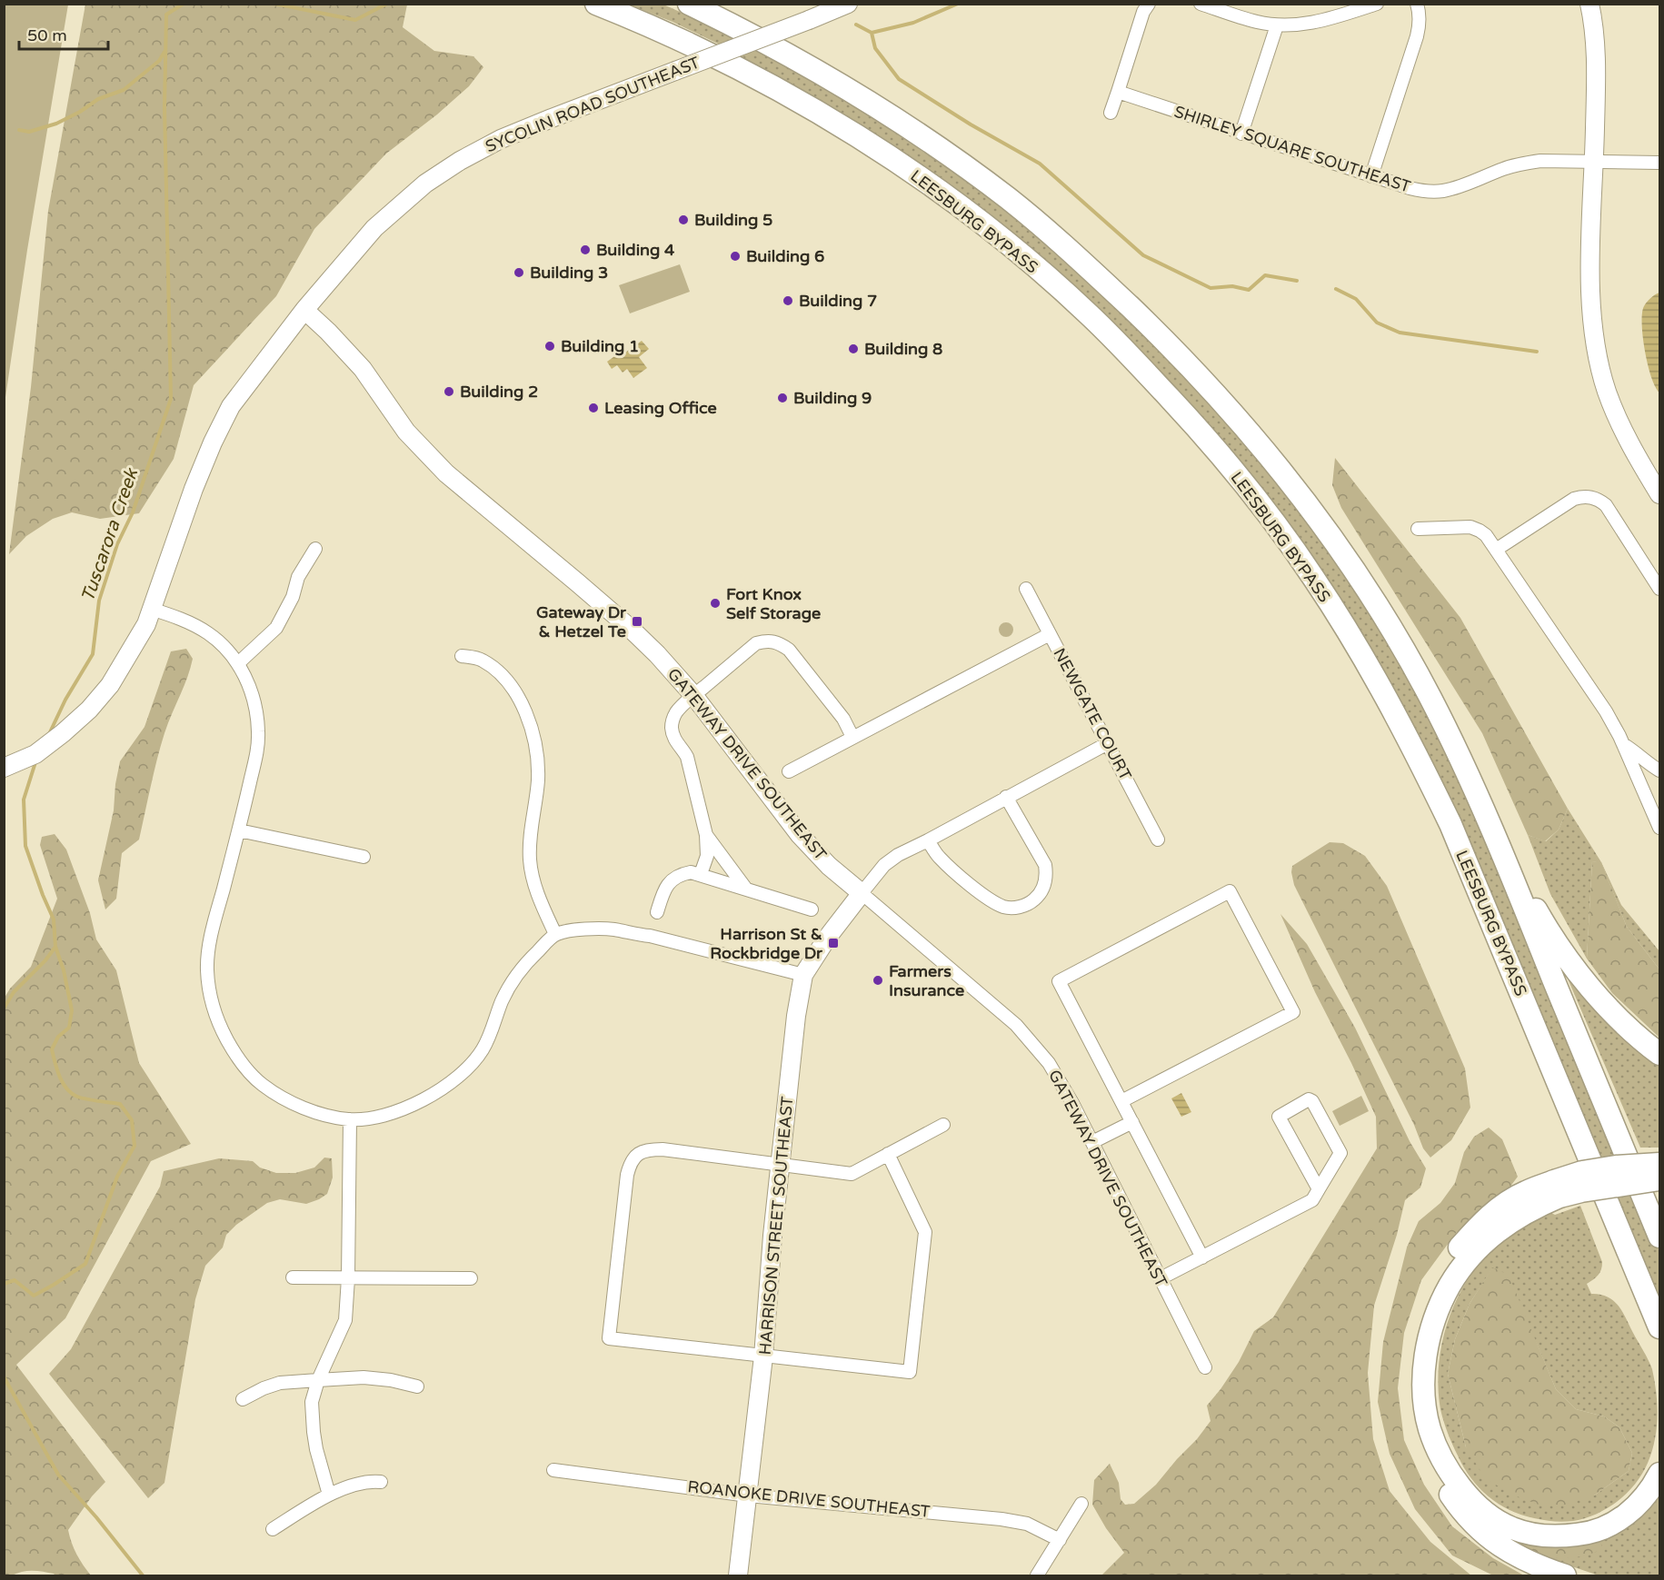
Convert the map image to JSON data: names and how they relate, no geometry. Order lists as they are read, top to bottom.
{
  "streets": {
    "highway": ["LEESBURG BYPASS"],
    "street": [
      "SYCOLIN ROAD SOUTHEAST",
      "SHIRLEY SQUARE SOUTHEAST",
      "NEWGATE COURT",
      "GATEWAY DRIVE SOUTHEAST",
      "HARRISON STREET SOUTHEAST",
      "ROANOKE DRIVE SOUTHEAST"
    ]
  },
  "crossings": [
    ["SYCOLIN ROAD SOUTHEAST", "GATEWAY DRIVE SOUTHEAST"],
    ["GATEWAY DRIVE SOUTHEAST", "HARRISON STREET SOUTHEAST"],
    ["HARRISON STREET SOUTHEAST", "ROANOKE DRIVE SOUTHEAST"]
  ],
  "water": ["Tuscarora Creek"],
  "places": {
    "other": [
      "Building 5",
      "Building 4",
      "Building 6",
      "Building 3",
      "Building 7",
      "Building 1",
      "Building 8",
      "Building 2",
      "Building 9",
      "Leasing Office",
      "Fort Knox Self Storage",
      "Farmers Insurance"
    ],
    "transit": ["Gateway Dr & Hetzel Te", "Harrison St & Rockbridge Dr"]
  },
  "scale_bar": "50 m"
}
